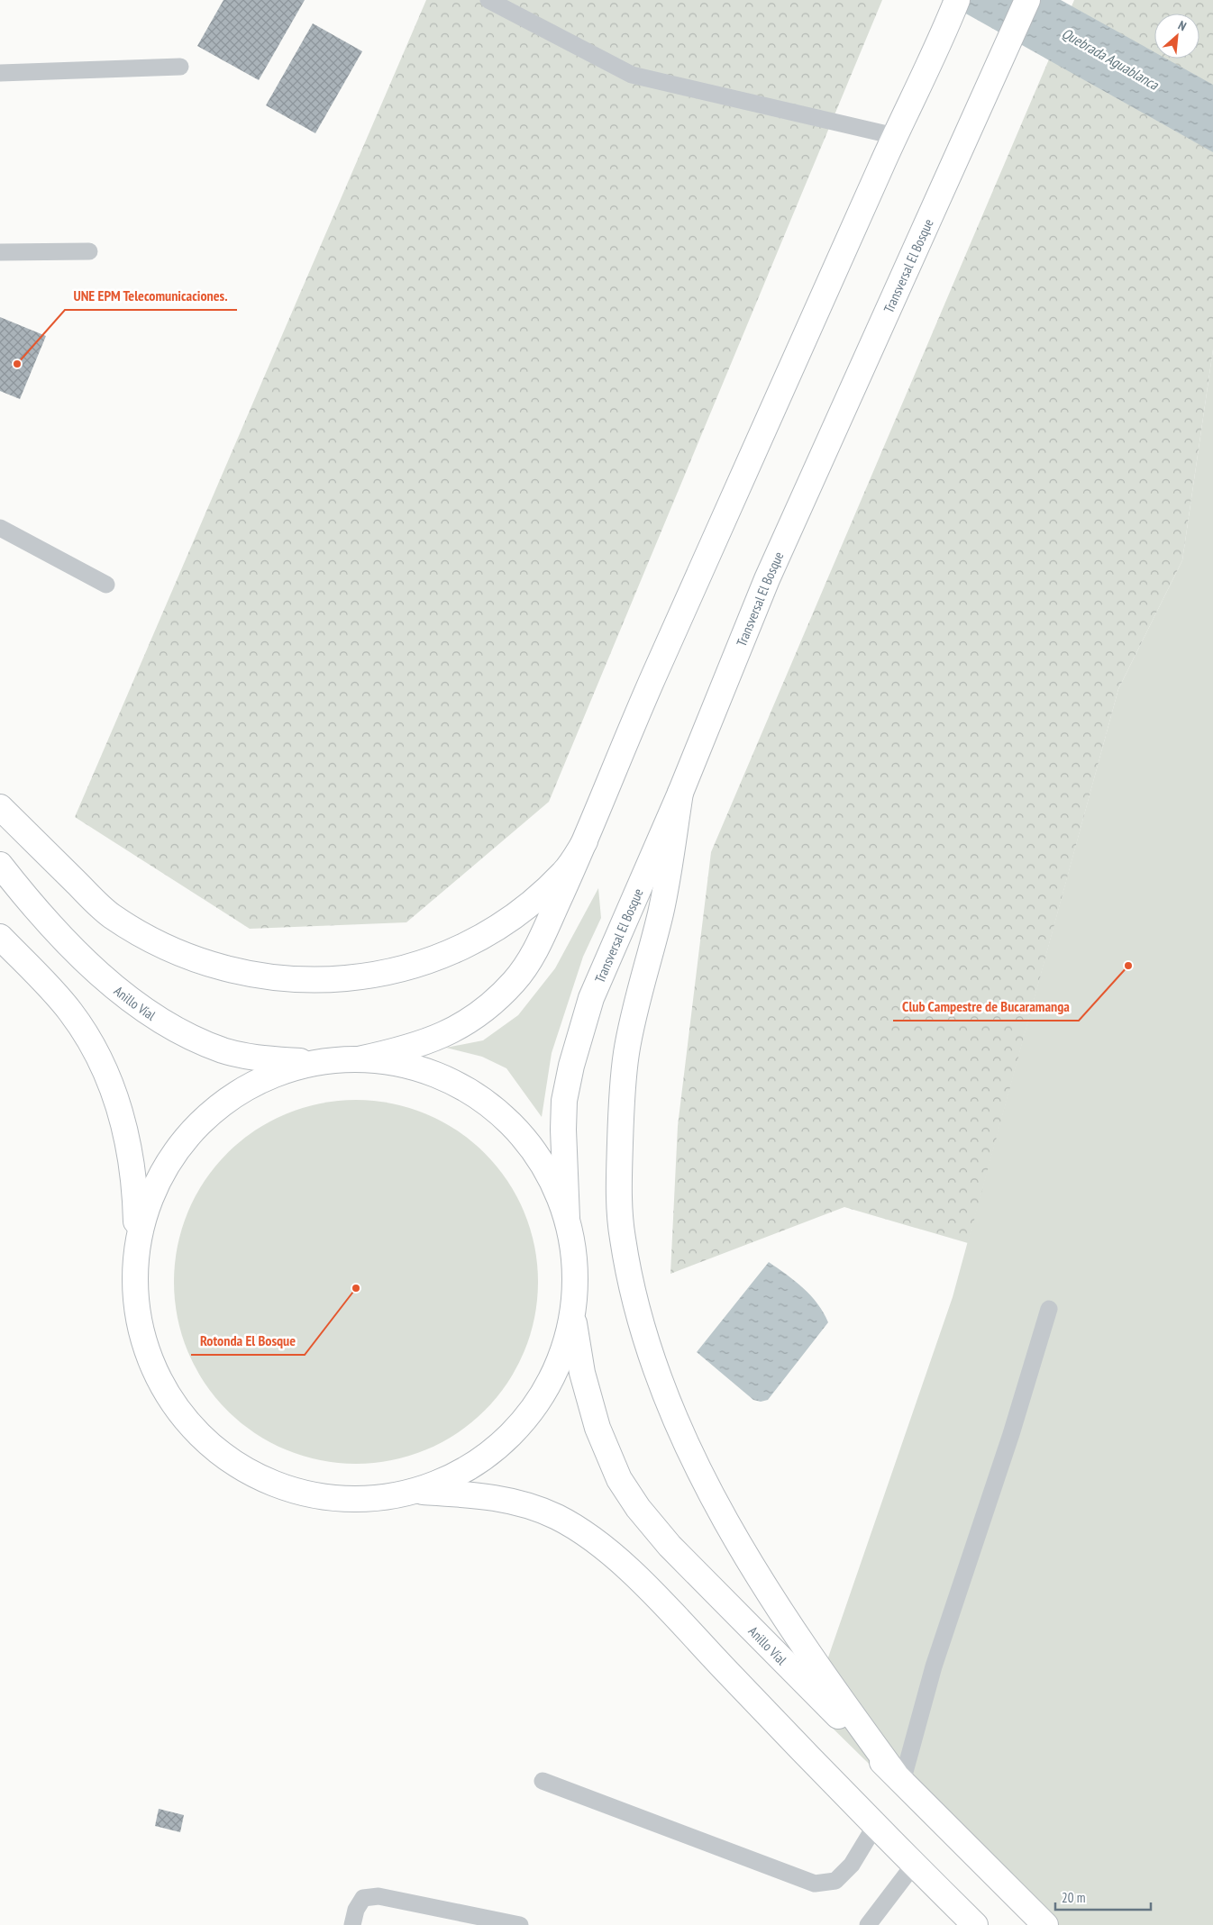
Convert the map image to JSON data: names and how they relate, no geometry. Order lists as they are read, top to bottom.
{
  "streets": {
    "main road": ["Transversal El Bosque", "Anillo Víal"]
  },
  "water": ["Quebrada Aguablanca"],
  "places": ["UNE EPM Telecomunicaciones.", "Club Campestre de Bucaramanga", "Rotonda El Bosque"],
  "scale_bar": "20 m",
  "north": "top right"
}
